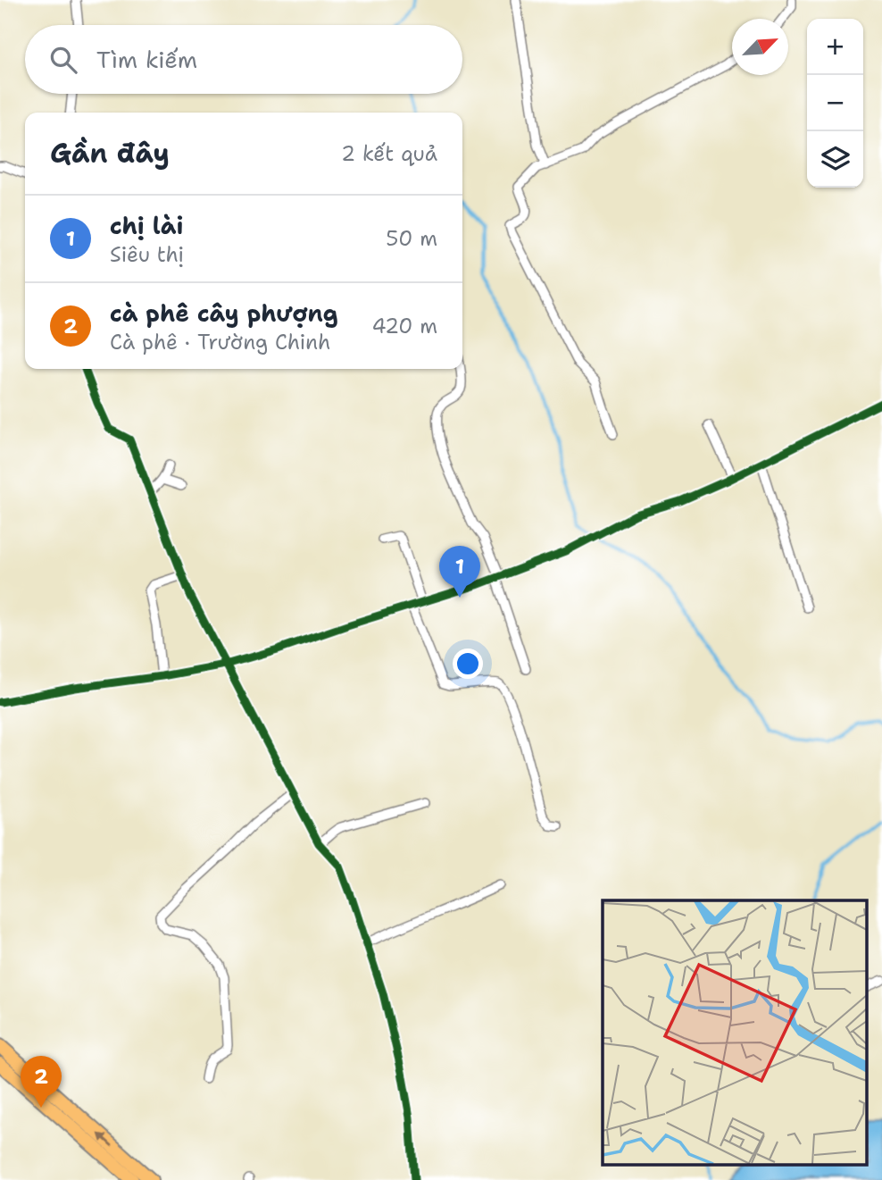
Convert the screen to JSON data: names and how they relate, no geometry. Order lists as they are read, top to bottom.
{
  "north": "top right",
  "page": {
    "map_buttons": ["+", "−"],
    "search": "Tìm kiếm",
    "heading": ["Gần đây", "2 kết quả"],
    "list": [
      {
        "mark": "1",
        "name": "chị lài",
        "note": "Siêu thị",
        "value": "50 m"
      },
      {
        "mark": "2",
        "name": "cà phê cây phượng",
        "note": "Cà phê · Trường Chinh",
        "value": "420 m"
      }
    ],
    "pins": ["1", "2"]
  }
}
